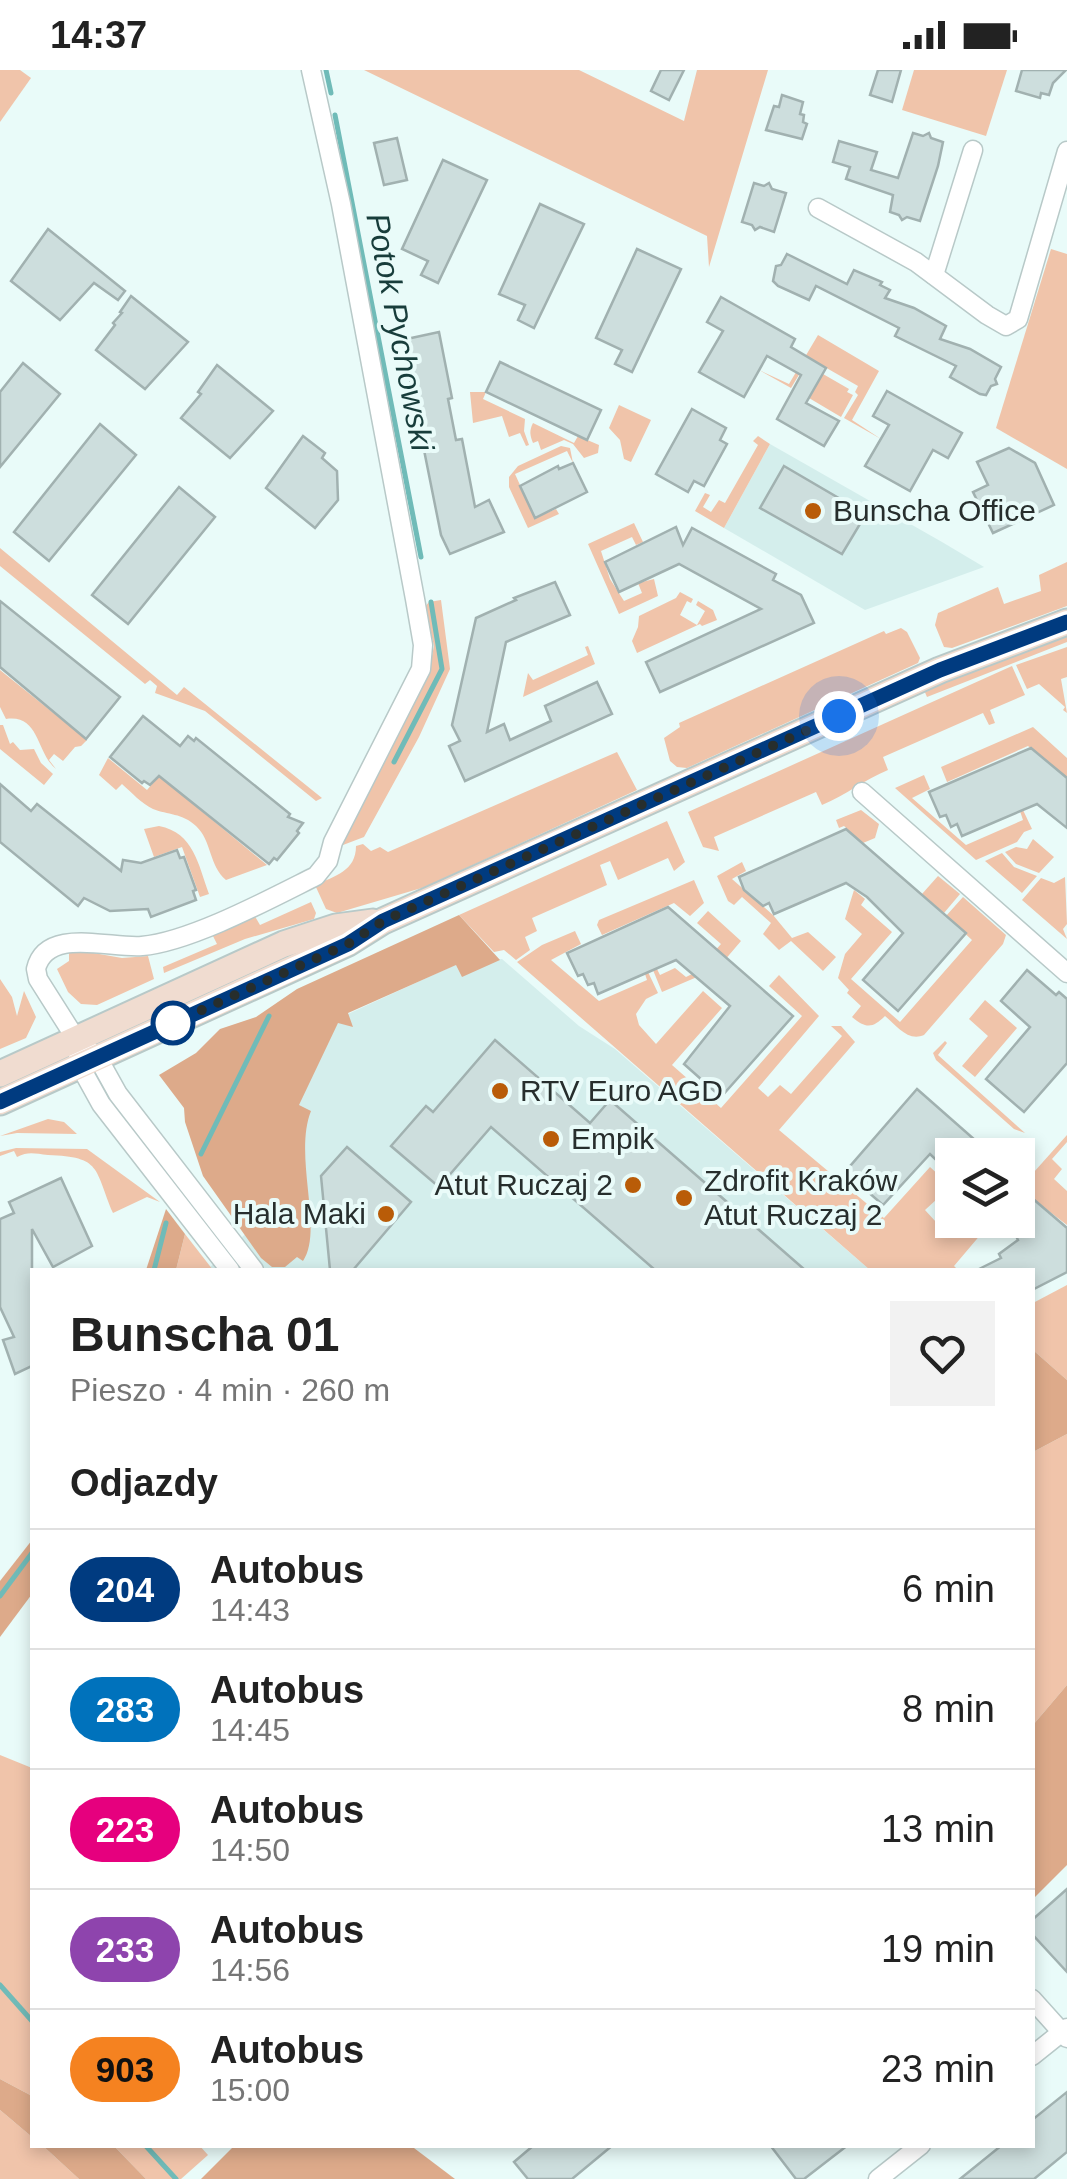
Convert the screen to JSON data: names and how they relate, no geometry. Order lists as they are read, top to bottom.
{
  "water": ["Potok Pychowski"],
  "places": [
    "Bunscha Office",
    "RTV Euro AGD",
    "Empik",
    "Atut Ruczaj 2",
    "Zdrofit Kraków Atut Ruczaj 2",
    "Hala Maki"
  ],
  "lines": ["bus line 204"],
  "page": {
    "status": "14:37",
    "heading": [
      ["Bunscha 01", "Pieszo · 4 min · 260 m"],
      "Odjazdy"
    ],
    "list": [
      {
        "mark": "204",
        "name": "Autobus",
        "note": "14:43",
        "value": "6 min"
      },
      {
        "mark": "283",
        "name": "Autobus",
        "note": "14:45",
        "value": "8 min"
      },
      {
        "mark": "223",
        "name": "Autobus",
        "note": "14:50",
        "value": "13 min"
      },
      {
        "mark": "233",
        "name": "Autobus",
        "note": "14:56",
        "value": "19 min"
      },
      {
        "mark": "903",
        "name": "Autobus",
        "note": "15:00",
        "value": "23 min"
      }
    ]
  }
}
